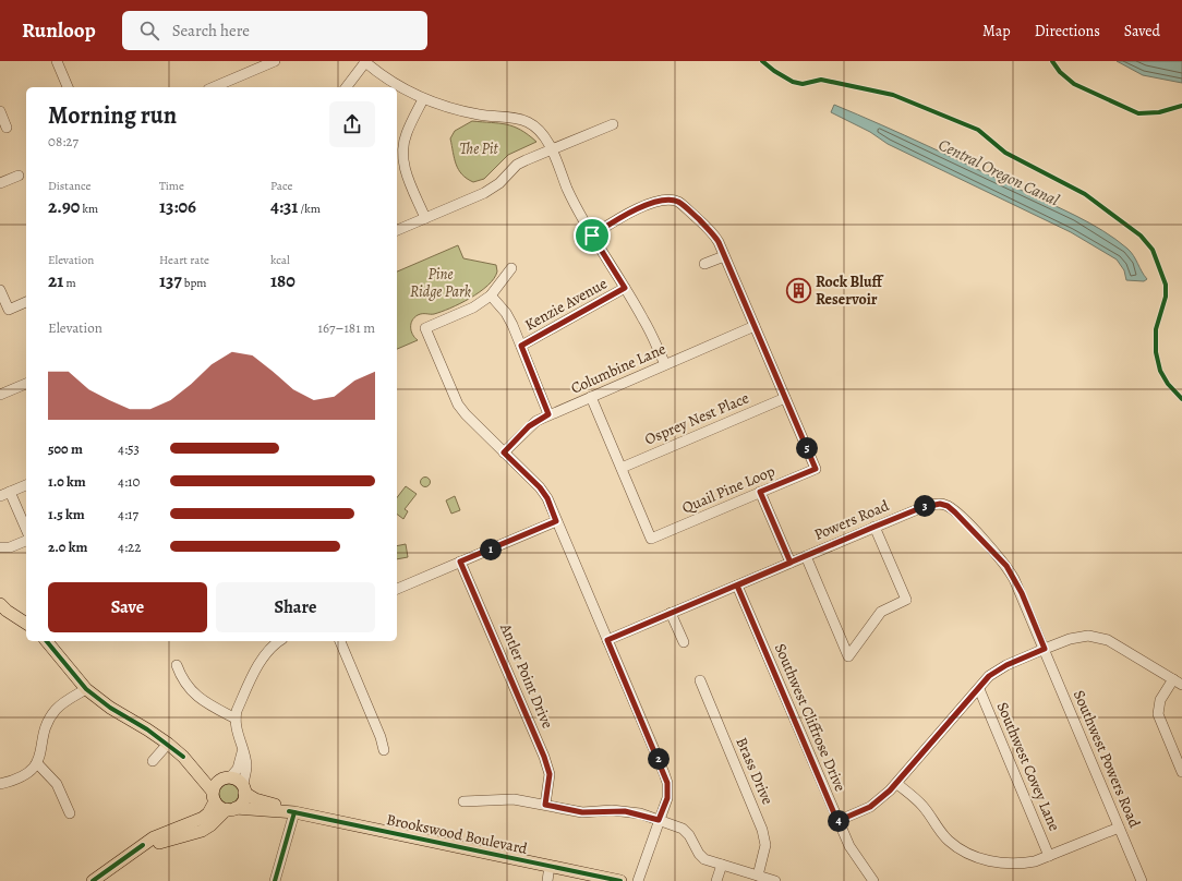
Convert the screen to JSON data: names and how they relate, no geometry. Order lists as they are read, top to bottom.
{
  "streets": {
    "main road": ["Brookswood Boulevard"],
    "street": [
      "Kenzie Avenue",
      "Columbine Lane",
      "Osprey Nest Place",
      "Quail Pine Loop",
      "Powers Road",
      "Antler Point Drive",
      "Southwest Cliffrose Drive",
      "Southwest Powers Road",
      "Southwest Covey Lane",
      "Brass Drive"
    ]
  },
  "crossings": [
    ["Kenzie Avenue", "Columbine Lane"],
    ["Kenzie Avenue", "Quail Pine Loop"],
    ["Columbine Lane", "Quail Pine Loop"],
    ["Osprey Nest Place", "Quail Pine Loop"],
    ["Powers Road", "Southwest Cliffrose Drive"],
    ["Powers Road", "Southwest Powers Road"]
  ],
  "water": ["Central Oregon Canal"],
  "parks": ["The Pit", "Pine Ridge Park"],
  "places": {
    "building": ["Rock Bluff Reservoir"]
  },
  "page": {
    "header": "Runloop",
    "search": "Search here",
    "nav": ["Map", "Directions", "Saved"],
    "heading": ["Morning run", "08:27"],
    "stats": [
      ["Distance", "2.90 km"],
      ["Time", "13:06"],
      ["Pace", "4:31 /km"],
      ["Elevation", "21 m"],
      ["Heart rate", "137 bpm"],
      ["kcal", "180"]
    ],
    "chart": ["Elevation", "167–181 m"],
    "list": [
      {
        "name": "500 m",
        "note": "4:53"
      },
      {
        "name": "1.0 km",
        "note": "4:10"
      },
      {
        "name": "1.5 km",
        "note": "4:17"
      },
      {
        "name": "2.0 km",
        "note": "4:22"
      }
    ],
    "pins": [
      "5",
      "3",
      "1",
      "2",
      "4"
    ],
    "buttons": ["Save", "Share"]
  }
}
